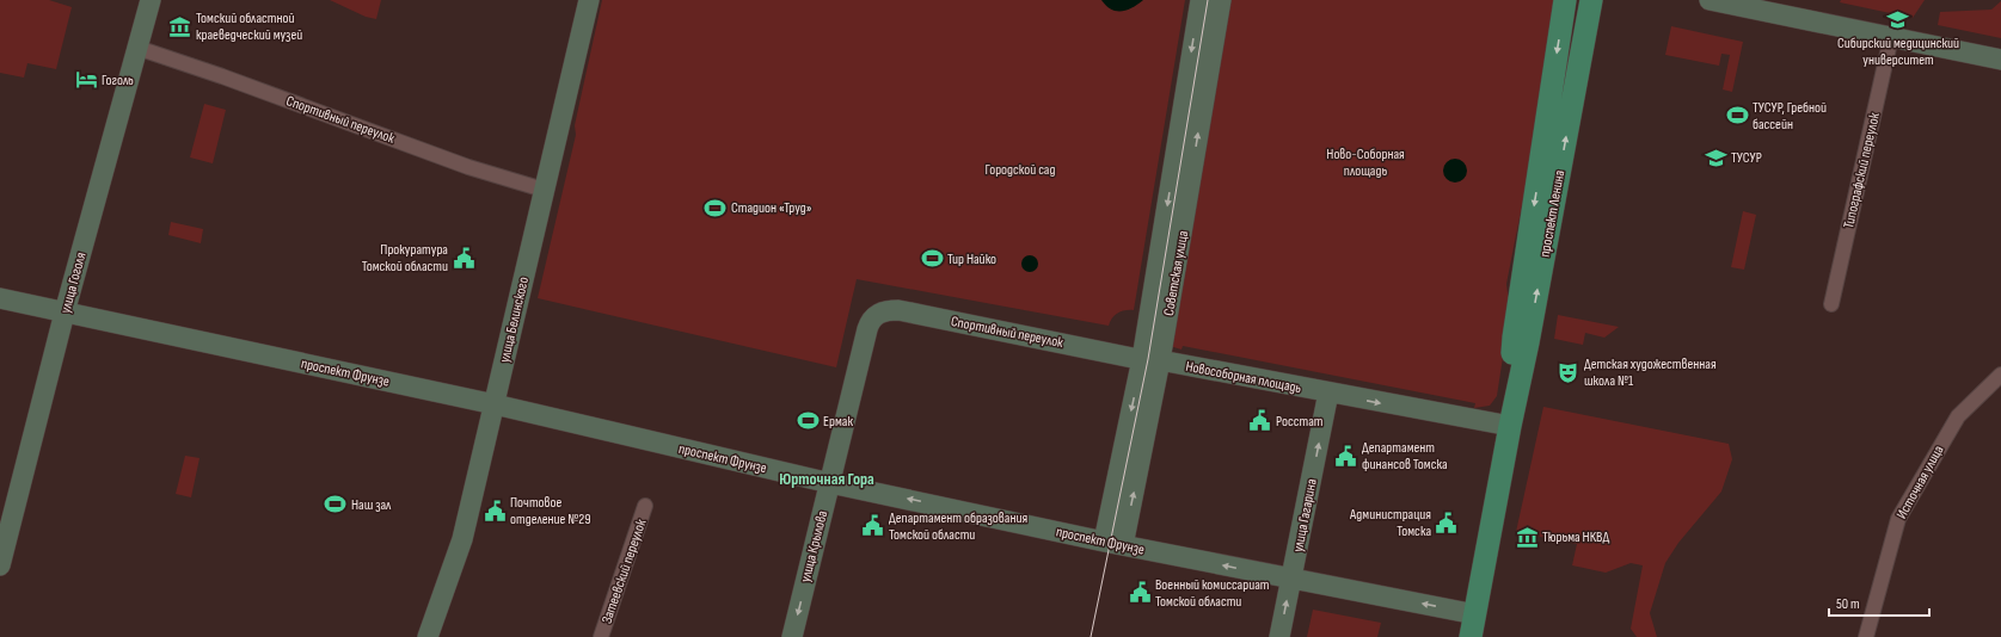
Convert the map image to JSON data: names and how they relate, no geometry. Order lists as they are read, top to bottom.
{
  "streets": {
    "main road": ["проспект Ленина"],
    "street": [
      "Спортивный переулок",
      "Типографский переулок",
      "Советская улица",
      "улица Гоголя",
      "улица Белинского",
      "проспект Фрунзе",
      "Новособорная площадь",
      "Источная улица",
      "улица Гагарина",
      "улица Крылова",
      "Затеевский переулок"
    ]
  },
  "crossings": [
    ["Спортивный переулок", "Советская улица"],
    ["Спортивный переулок", "улица Гоголя"],
    ["Спортивный переулок", "улица Белинского"],
    ["Спортивный переулок", "Новособорная площадь"],
    ["Спортивный переулок", "улица Крылова"],
    ["проспект Ленина", "проспект Фрунзе"],
    ["Советская улица", "проспект Фрунзе"],
    ["Советская улица", "Новособорная площадь"],
    ["улица Гоголя", "проспект Фрунзе"],
    ["улица Белинского", "проспект Фрунзе"],
    ["проспект Фрунзе", "улица Гагарина"],
    ["проспект Фрунзе", "улица Крылова"],
    ["Новособорная площадь", "улица Гагарина"]
  ],
  "one_way": ["проспект Фрунзе", "улица Гагарина", "улица Крылова"],
  "districts": ["Юрточная Гора"],
  "parks": ["Ново-Соборная площадь", "Городской сад"],
  "places": {
    "school or university": ["Сибирский медицинский университет", "ТУСУР"],
    "museum": ["Томский областной краеведческий музей", "Тюрьма НКВД"],
    "hotel": ["Гоголь"],
    "sports": [
      "ТУСУР, Гребной бассейн",
      "Стадион «Труд»",
      "Тир Найко",
      "Ермак",
      "Наш зал"
    ],
    "public building": [
      "Прокуратура Томской области",
      "Росстат",
      "Департамент финансов Томска",
      "Почтовое отделение №29",
      "Администрация Томска",
      "Департамент образования Томской области",
      "Военный комиссариат Томской области"
    ],
    "theatre": ["Детская художественная школа №1"]
  },
  "scale_bar": "50 m"
}
